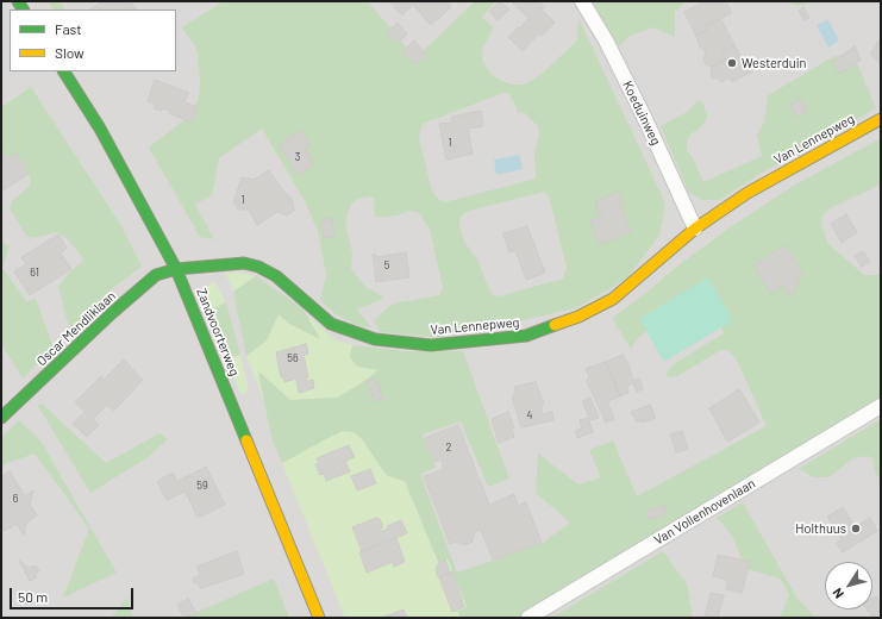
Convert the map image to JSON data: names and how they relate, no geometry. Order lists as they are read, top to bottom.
{
  "streets": {
    "street": [
      "Koeduinweg",
      "Van Lennepweg",
      "Oscar Mendliklaan",
      "Zandvoorterweg",
      "Van Vollenhovenlaan"
    ]
  },
  "crossings": [
    ["Koeduinweg", "Van Lennepweg"],
    ["Van Lennepweg", "Oscar Mendliklaan"],
    ["Van Lennepweg", "Zandvoorterweg"],
    ["Oscar Mendliklaan", "Zandvoorterweg"]
  ],
  "places": ["Westerduin", "Holthuus"],
  "house_numbers": [
    "1",
    "3",
    "1",
    "5",
    "61",
    "56",
    "4",
    "2",
    "59",
    "6"
  ],
  "legend": ["Fast", "Slow"],
  "scale_bar": "50 m",
  "north": "bottom left"
}
